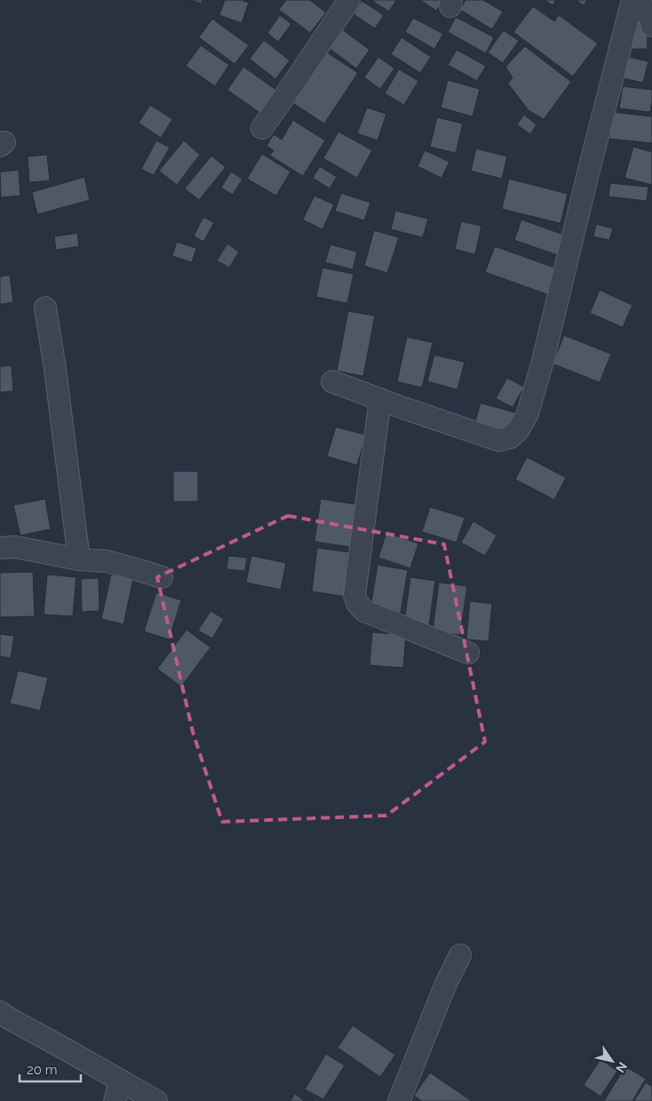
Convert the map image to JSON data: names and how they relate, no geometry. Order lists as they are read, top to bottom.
{
  "scale_bar": "20 m",
  "north": "bottom right"
}
